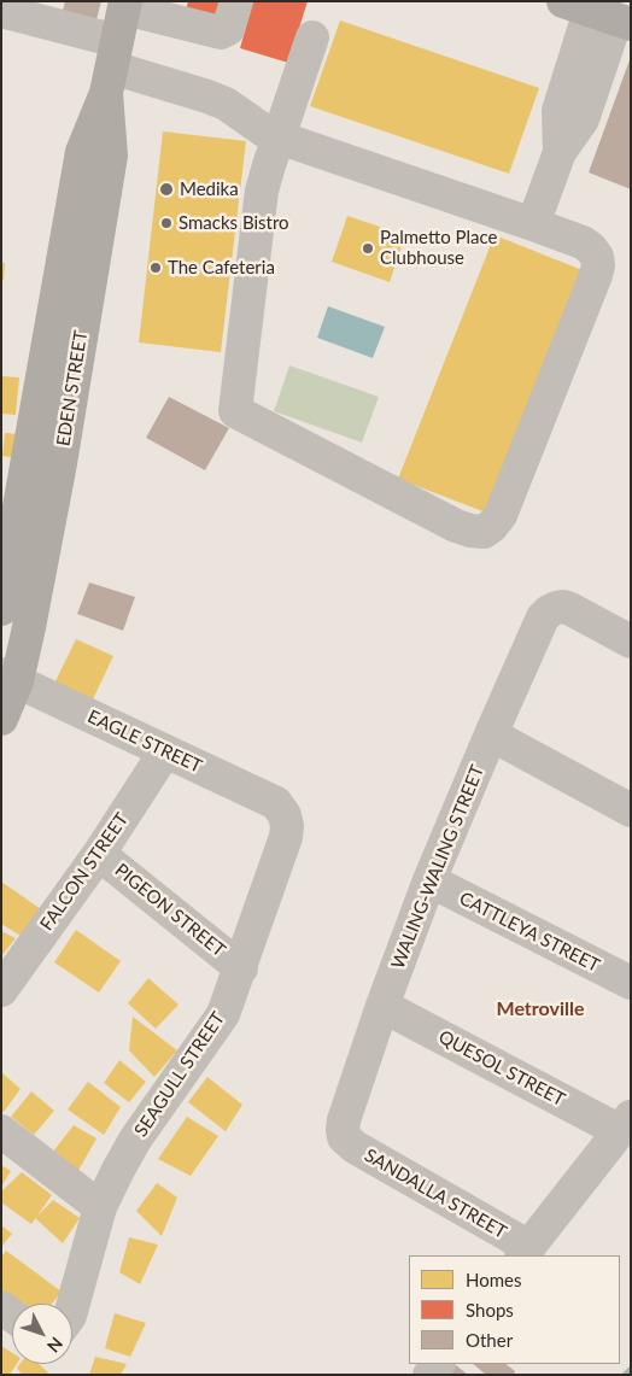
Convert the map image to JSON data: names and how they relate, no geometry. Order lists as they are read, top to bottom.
{
  "streets": {
    "main road": ["EDEN STREET"],
    "street": [
      "EAGLE STREET",
      "WALING-WALING STREET",
      "FALCON STREET",
      "PIGEON STREET",
      "CATTLEYA STREET",
      "QUESOL STREET",
      "SEAGULL STREET",
      "SANDALLA STREET"
    ]
  },
  "crossings": [
    ["EDEN STREET", "EAGLE STREET"],
    ["EAGLE STREET", "FALCON STREET"],
    ["EAGLE STREET", "SEAGULL STREET"],
    ["WALING-WALING STREET", "CATTLEYA STREET"],
    ["WALING-WALING STREET", "QUESOL STREET"],
    ["WALING-WALING STREET", "SANDALLA STREET"],
    ["FALCON STREET", "PIGEON STREET"],
    ["PIGEON STREET", "SEAGULL STREET"]
  ],
  "districts": ["Metroville"],
  "places": [
    "Medika",
    "Smacks Bistro",
    "Palmetto Place Clubhouse",
    "The Cafeteria"
  ],
  "legend": ["Homes", "Shops", "Other"],
  "north": "bottom right"
}
